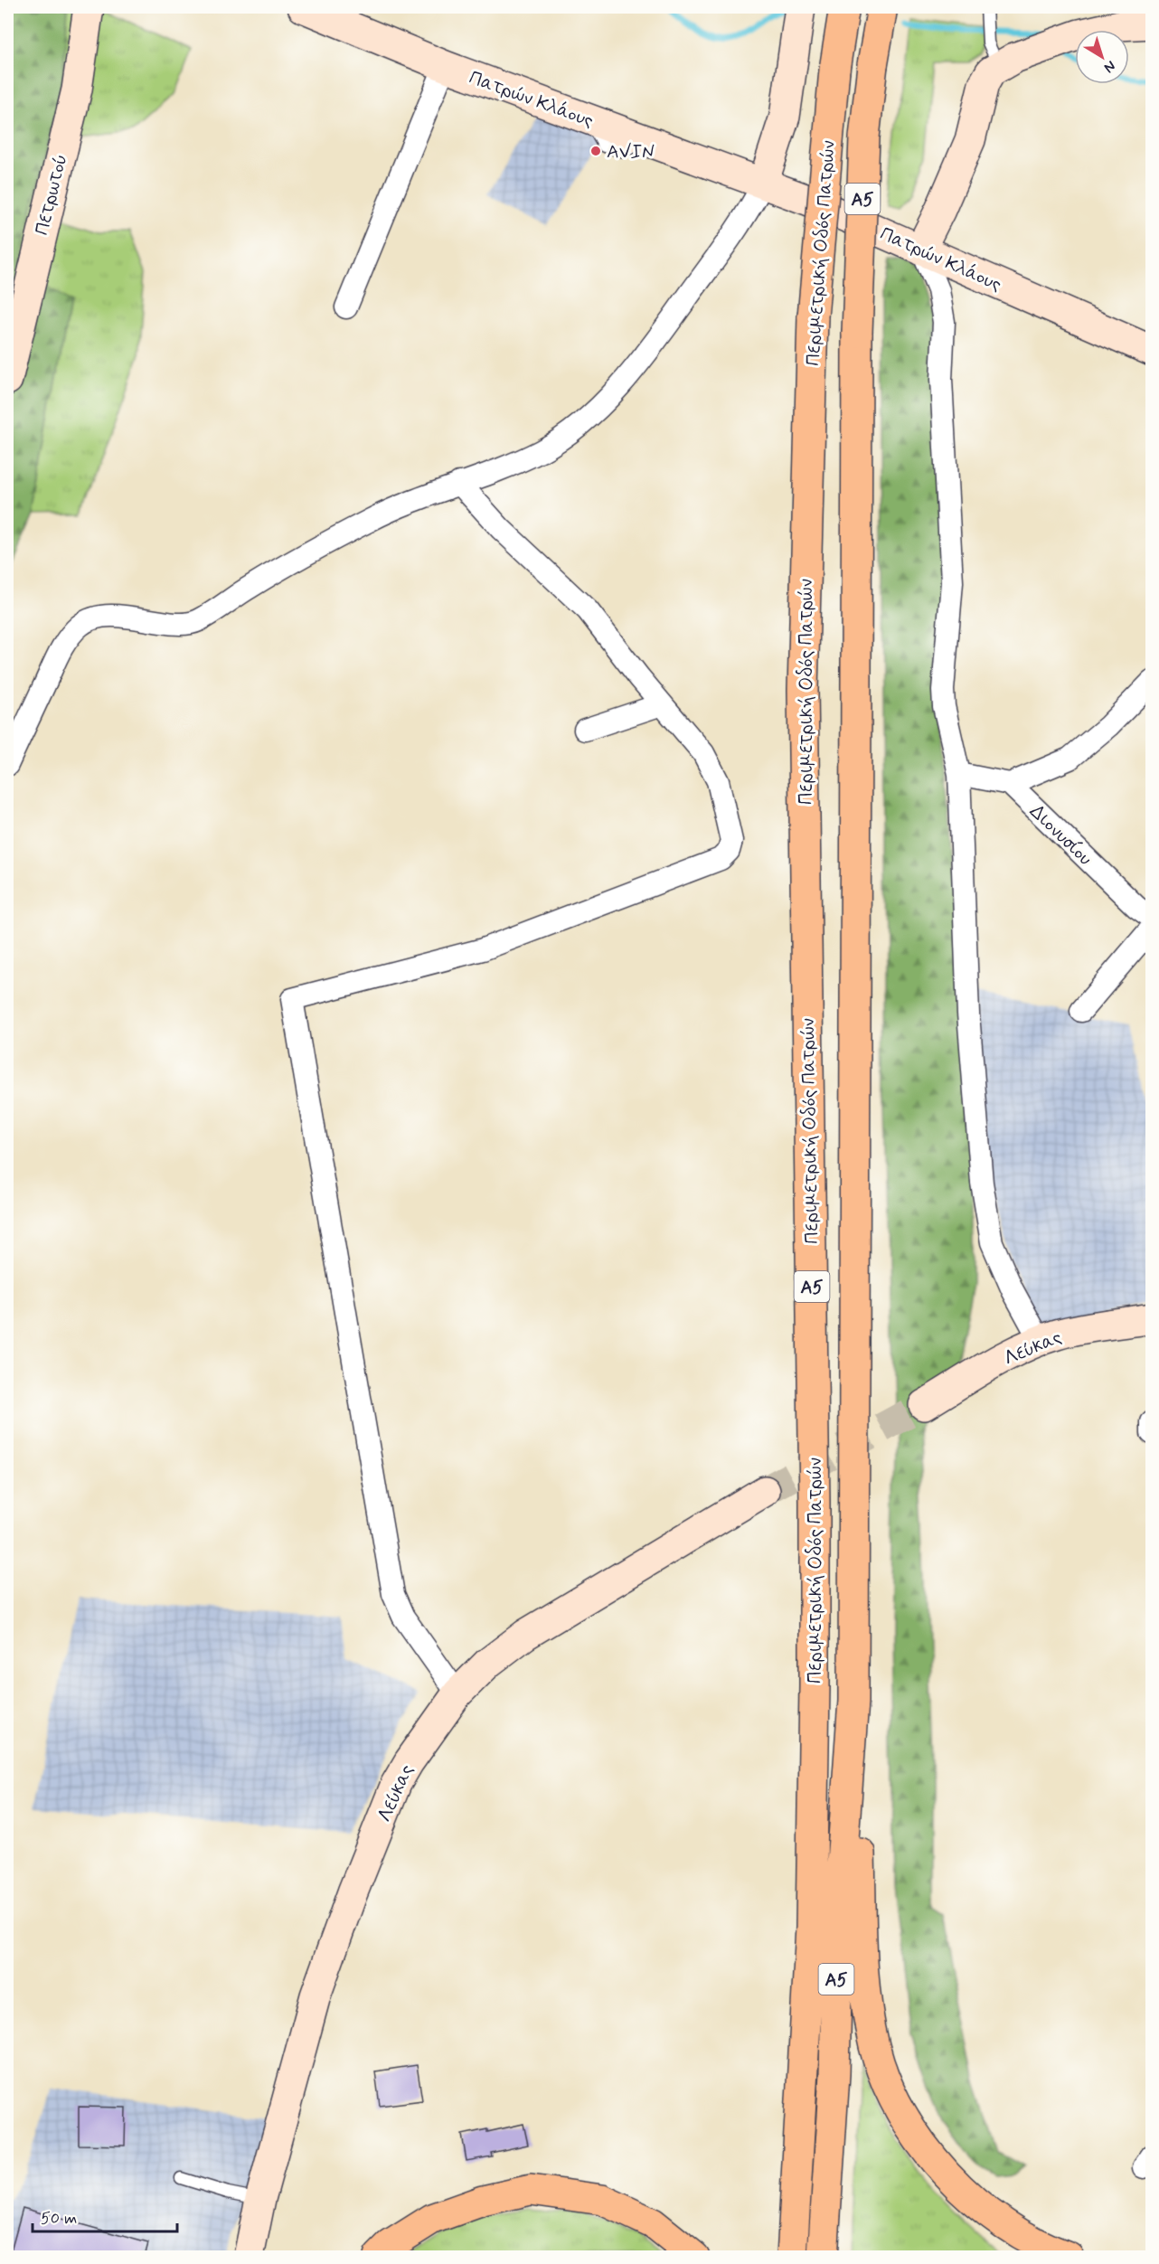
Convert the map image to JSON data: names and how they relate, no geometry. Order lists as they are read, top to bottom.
{
  "streets": {
    "highway": ["Α5", "Περιμετρική Οδός Πατρών"],
    "street": [
      "Πατρών Κλάους",
      "Πετρωτού",
      "Διονυσίου",
      "Λεύκας"
    ]
  },
  "places": ["AVIN"],
  "scale_bar": "50 m",
  "north": "bottom right"
}
